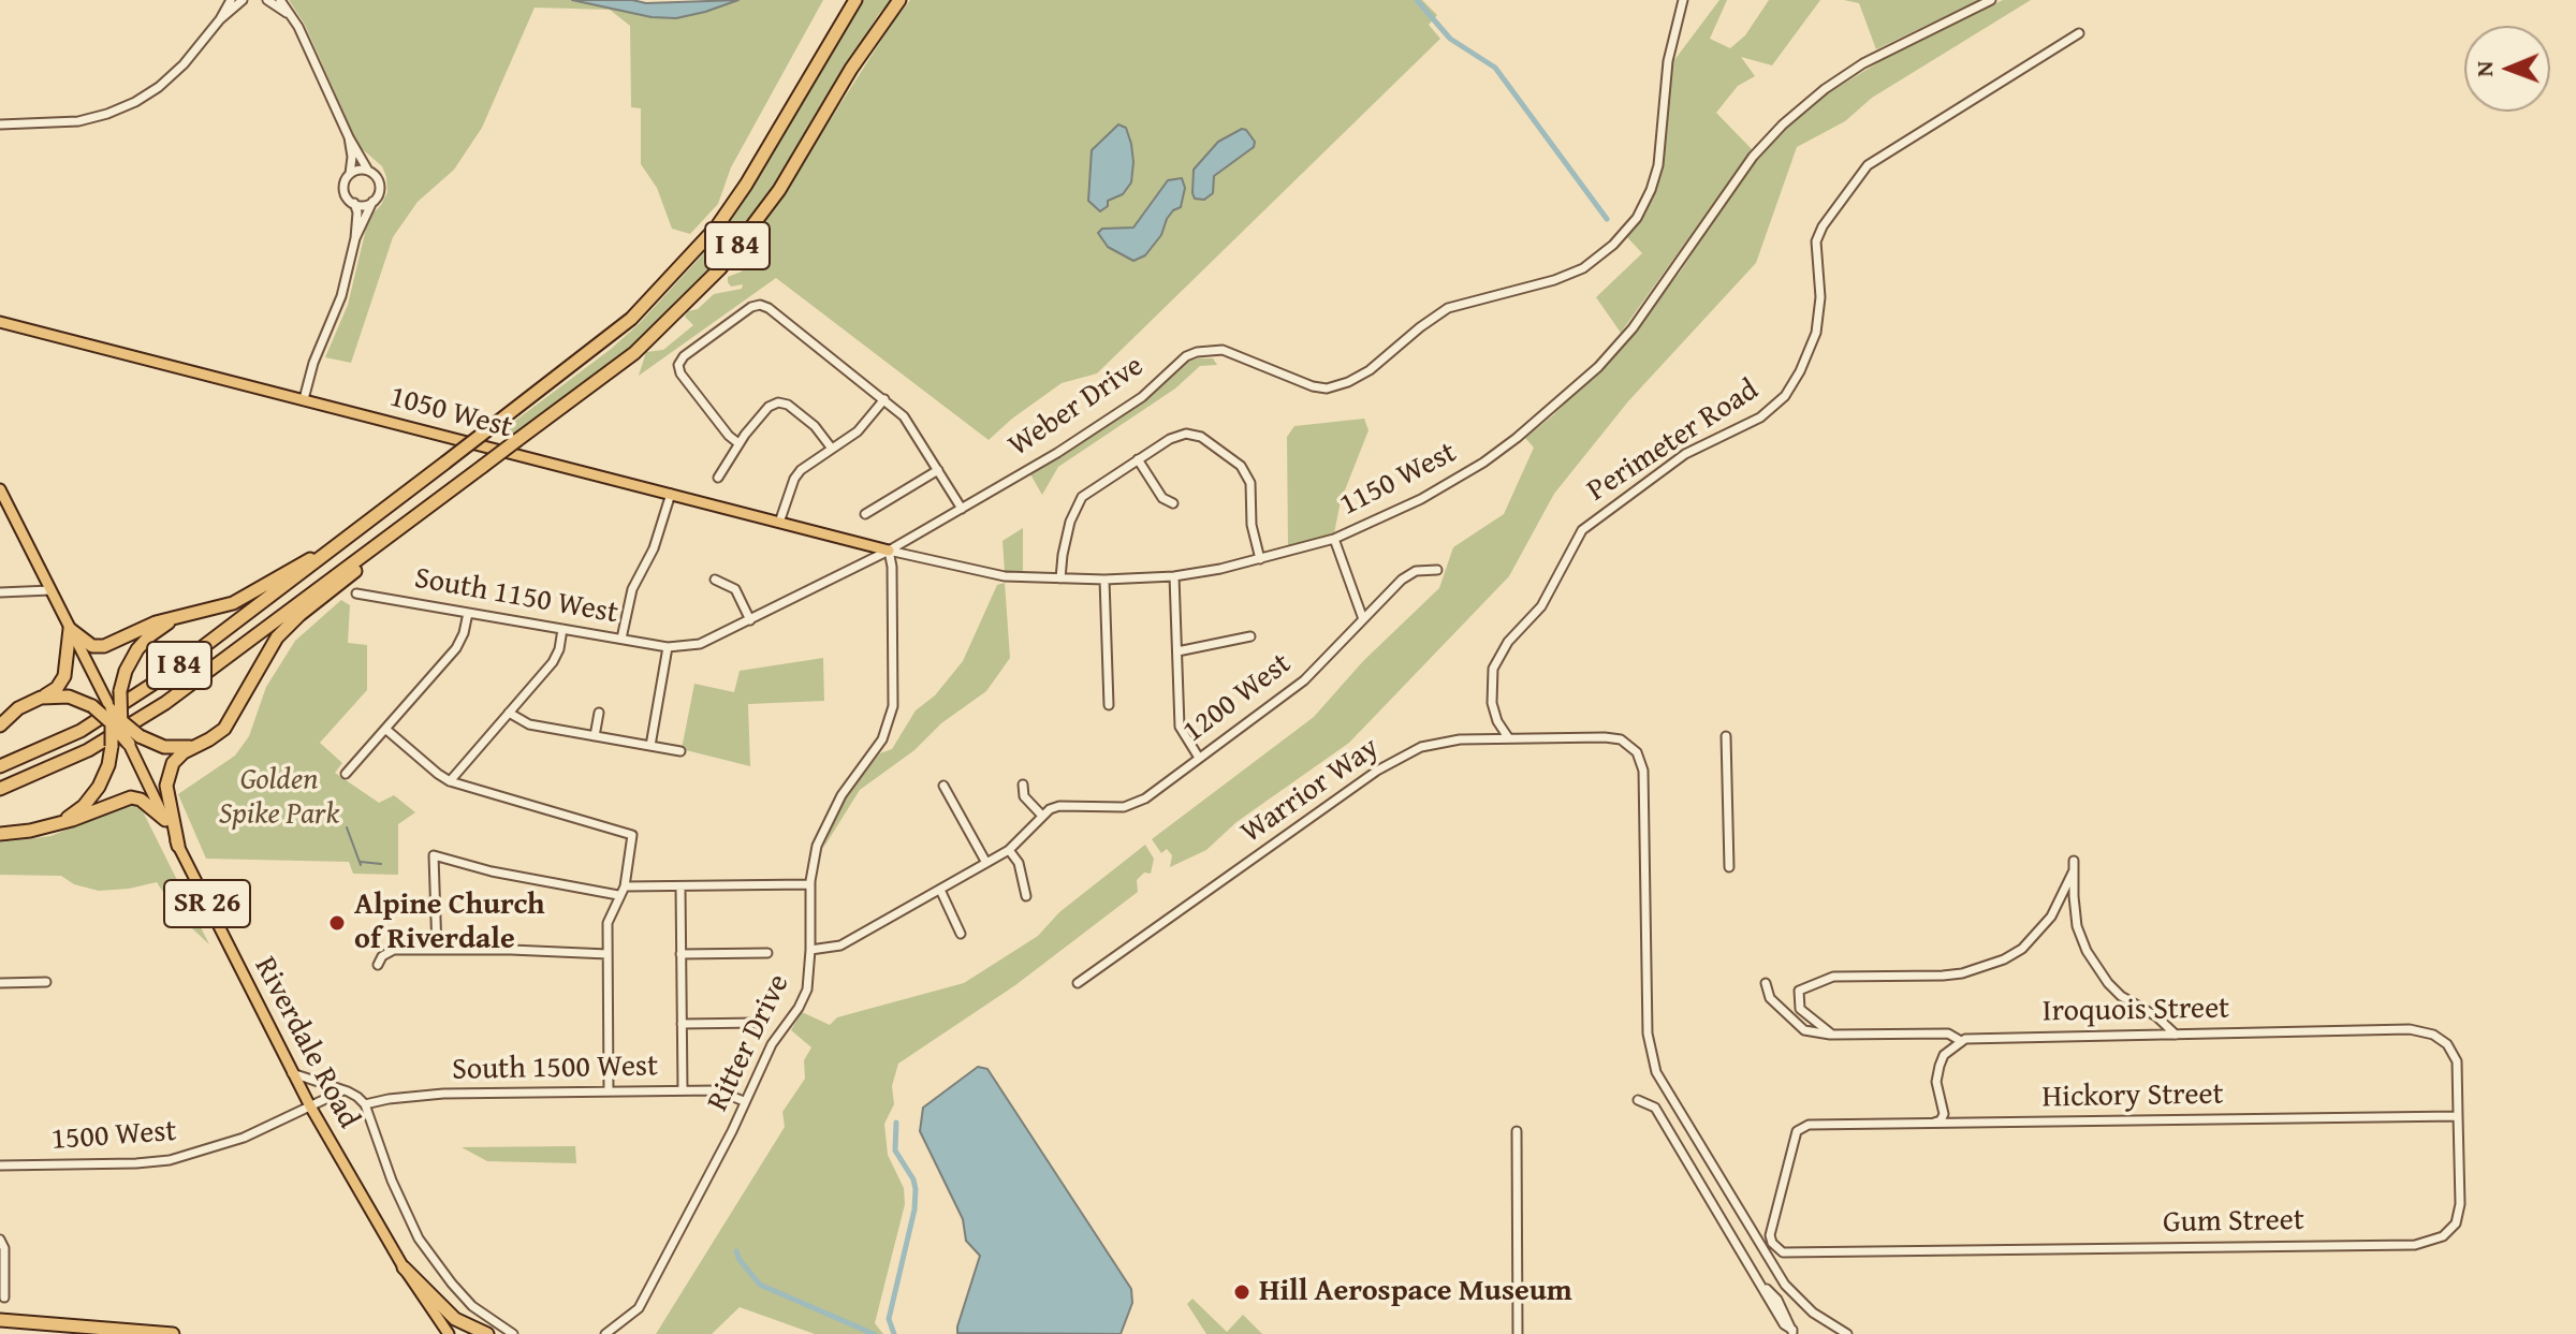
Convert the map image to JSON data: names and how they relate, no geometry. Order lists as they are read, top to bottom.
{
  "streets": {
    "highway": ["I 84"],
    "main road": ["1050 West", "SR 26", "Riverdale Road"],
    "street": [
      "Weber Drive",
      "Perimeter Road",
      "1150 West",
      "South 1150 West",
      "1200 West",
      "Warrior Way",
      "Iroquois Street",
      "Ritter Drive",
      "South 1500 West",
      "Hickory Street",
      "1500 West",
      "Gum Street"
    ]
  },
  "crossings": [
    ["Weber Drive", "1050 West"],
    ["Weber Drive", "1150 West"],
    ["Weber Drive", "Ritter Drive"],
    ["1050 West", "1150 West"],
    ["1050 West", "Ritter Drive"],
    ["Perimeter Road", "Warrior Way"],
    ["1150 West", "Ritter Drive"],
    ["Iroquois Street", "Gum Street"],
    ["Riverdale Road", "1500 West"],
    ["Ritter Drive", "South 1500 West"],
    ["Hickory Street", "Gum Street"]
  ],
  "parks": ["Golden Spike Park"],
  "places": ["Alpine Church of Riverdale", "Hill Aerospace Museum"],
  "north": "left"
}
